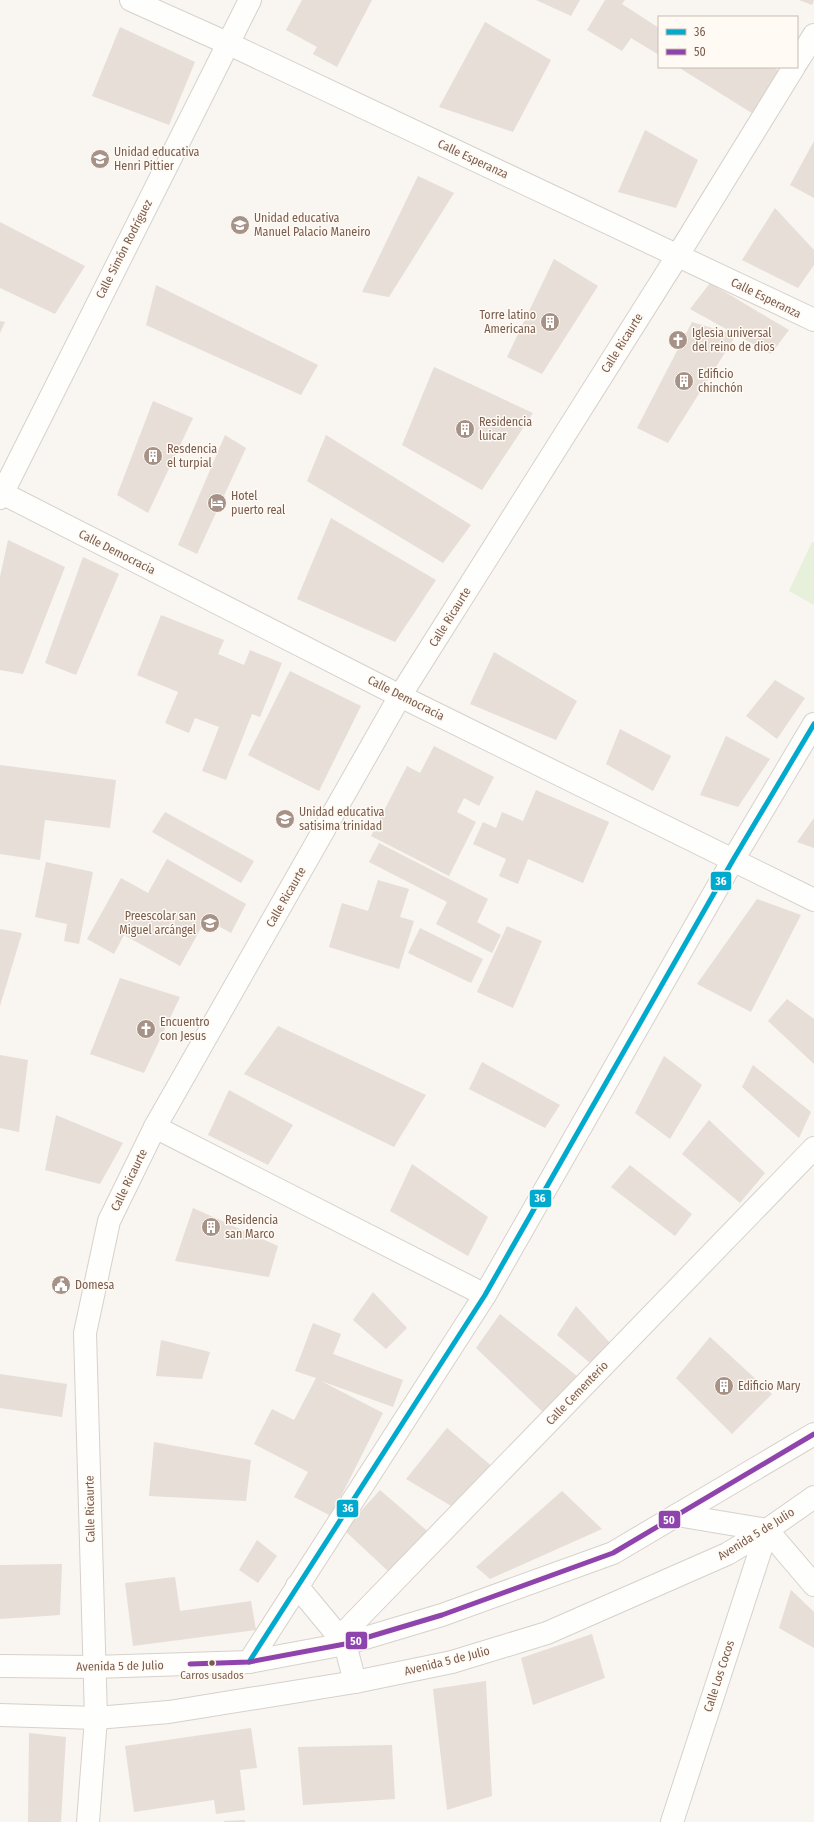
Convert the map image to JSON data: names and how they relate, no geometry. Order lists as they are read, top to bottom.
{
  "streets": {
    "street": [
      "Calle Esperanza",
      "Calle Simón Rodríguez",
      "Calle Ricaurte",
      "Calle Democracia",
      "Calle Cementerio",
      "Avenida 5 de Julio",
      "Calle Los Cocos"
    ]
  },
  "crossings": [
    ["Calle Esperanza", "Calle Simón Rodríguez"],
    ["Calle Esperanza", "Calle Ricaurte"],
    ["Calle Simón Rodríguez", "Calle Democracia"],
    ["Calle Ricaurte", "Calle Democracia"],
    ["Calle Ricaurte", "Avenida 5 de Julio"],
    ["Calle Cementerio", "Avenida 5 de Julio"],
    ["Avenida 5 de Julio", "Calle Los Cocos"]
  ],
  "places": {
    "school or university": [
      "Unidad educativa Henri Pittier",
      "Unidad educativa Manuel Palacio Maneiro",
      "Unidad educativa satisima trinidad",
      "Preescolar san Miguel arcángel"
    ],
    "building": [
      "Torre latino Americana",
      "Edificio chinchón",
      "Residencia luicar",
      "Resdencia el turpial",
      "Residencia san Marco",
      "Edificio Mary"
    ],
    "church": ["Iglesia universal del reino de dios", "Encuentro con Jesus"],
    "hotel": ["Hotel puerto real"],
    "public building": ["Domesa"],
    "other": ["Carros usados"]
  },
  "lines": ["transit line 36", "transit line 50"],
  "legend": ["36", "50"]
}
